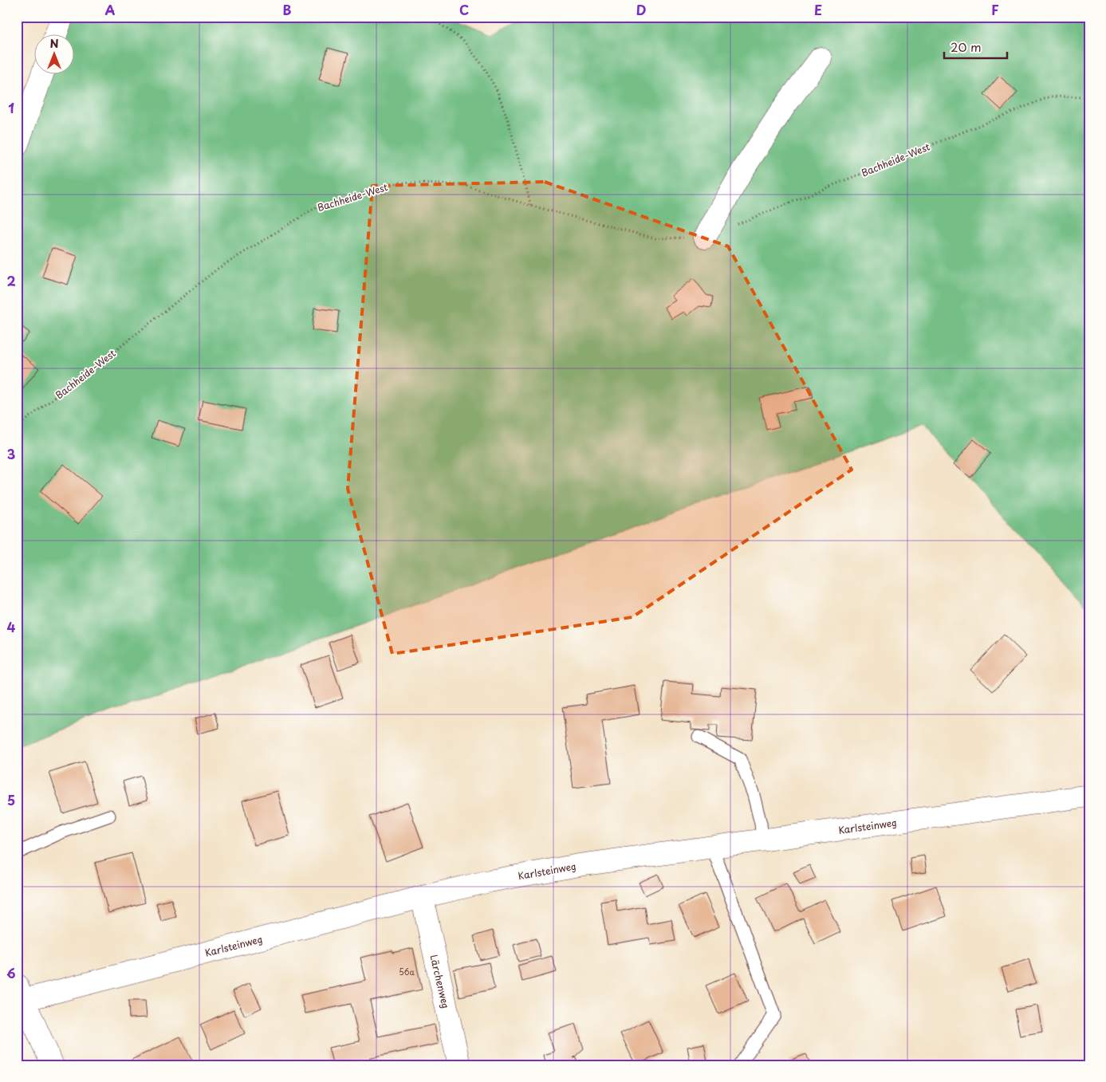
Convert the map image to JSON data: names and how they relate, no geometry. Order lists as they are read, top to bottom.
{
  "streets": {
    "street": ["Karlsteinweg", "Lärchenweg"],
    "path": ["Bachheide-West"]
  },
  "crossings": [
    ["Karlsteinweg", "Lärchenweg"]
  ],
  "house_numbers": ["56a"],
  "scale_bar": "20 m",
  "north": "top",
  "grid": {
    "columns": [
      "A",
      "B",
      "C",
      "D",
      "E",
      "F"
    ],
    "rows": [
      "1",
      "2",
      "3",
      "4",
      "5",
      "6"
    ]
  }
}
